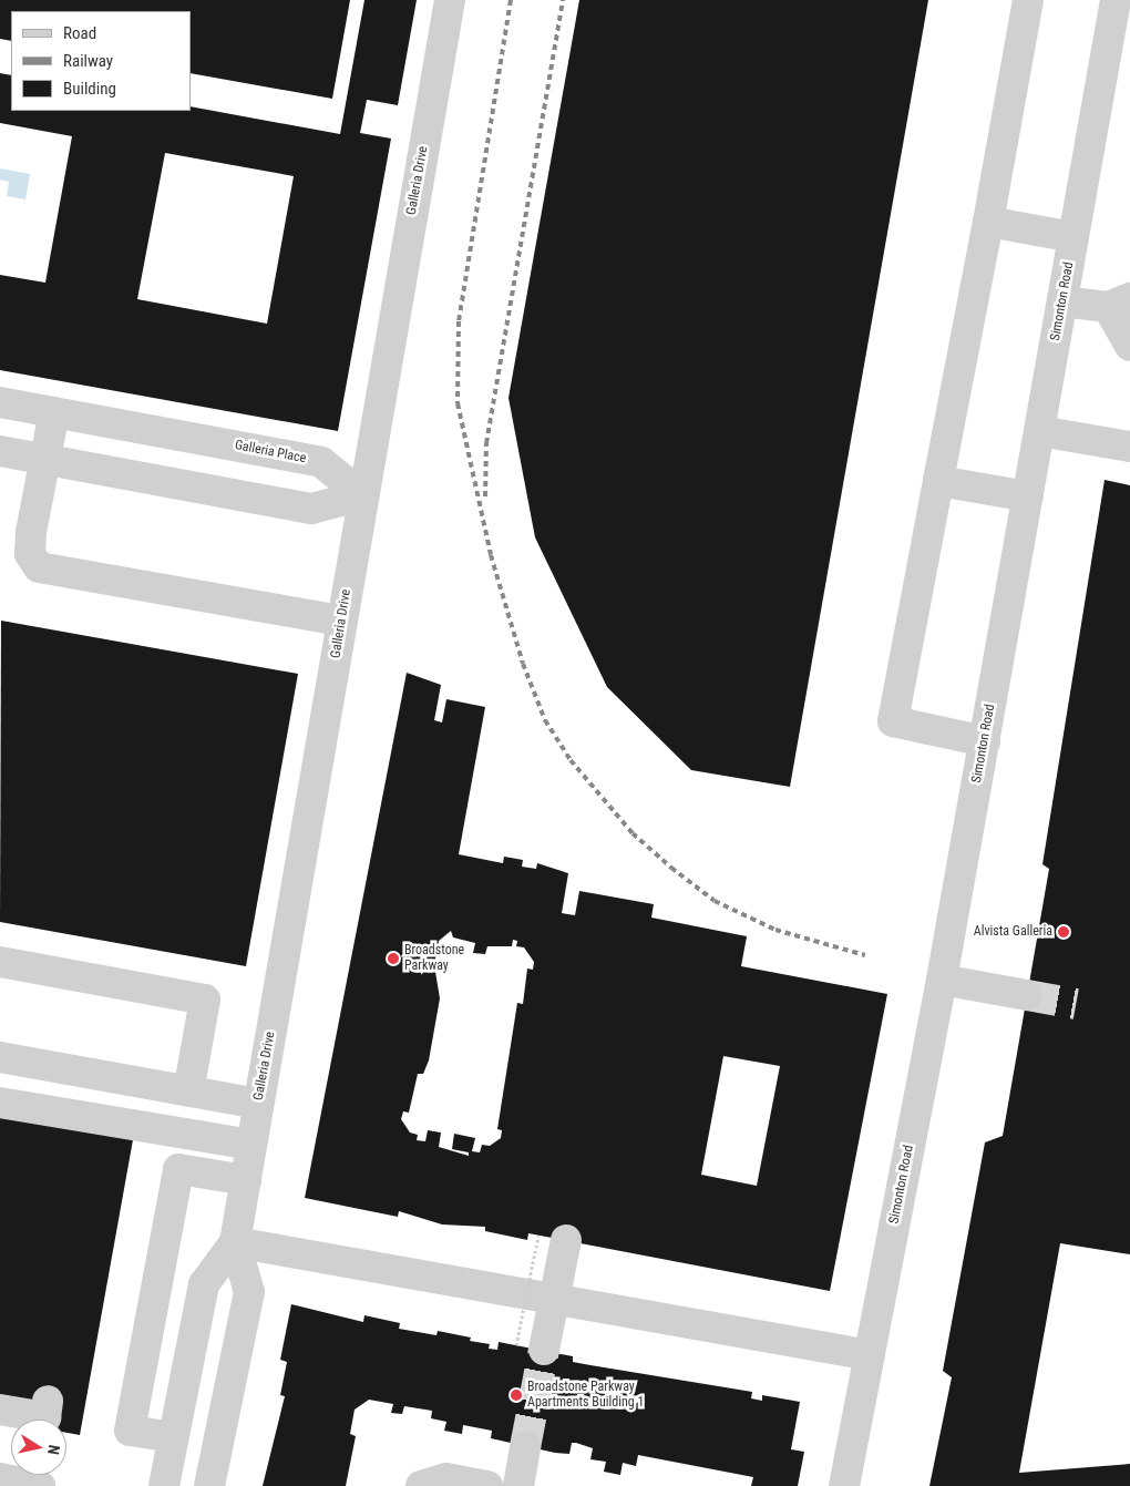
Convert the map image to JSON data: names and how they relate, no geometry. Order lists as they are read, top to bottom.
{
  "streets": {
    "street": ["Galleria Drive", "Simonton Road", "Galleria Place"]
  },
  "crossings": [
    ["Galleria Drive", "Galleria Place"]
  ],
  "places": ["Alvista Galleria", "Broadstone Parkway", "Broadstone Parkway Apartments Building 1"],
  "legend": ["Road", "Railway", "Building"],
  "north": "right"
}
